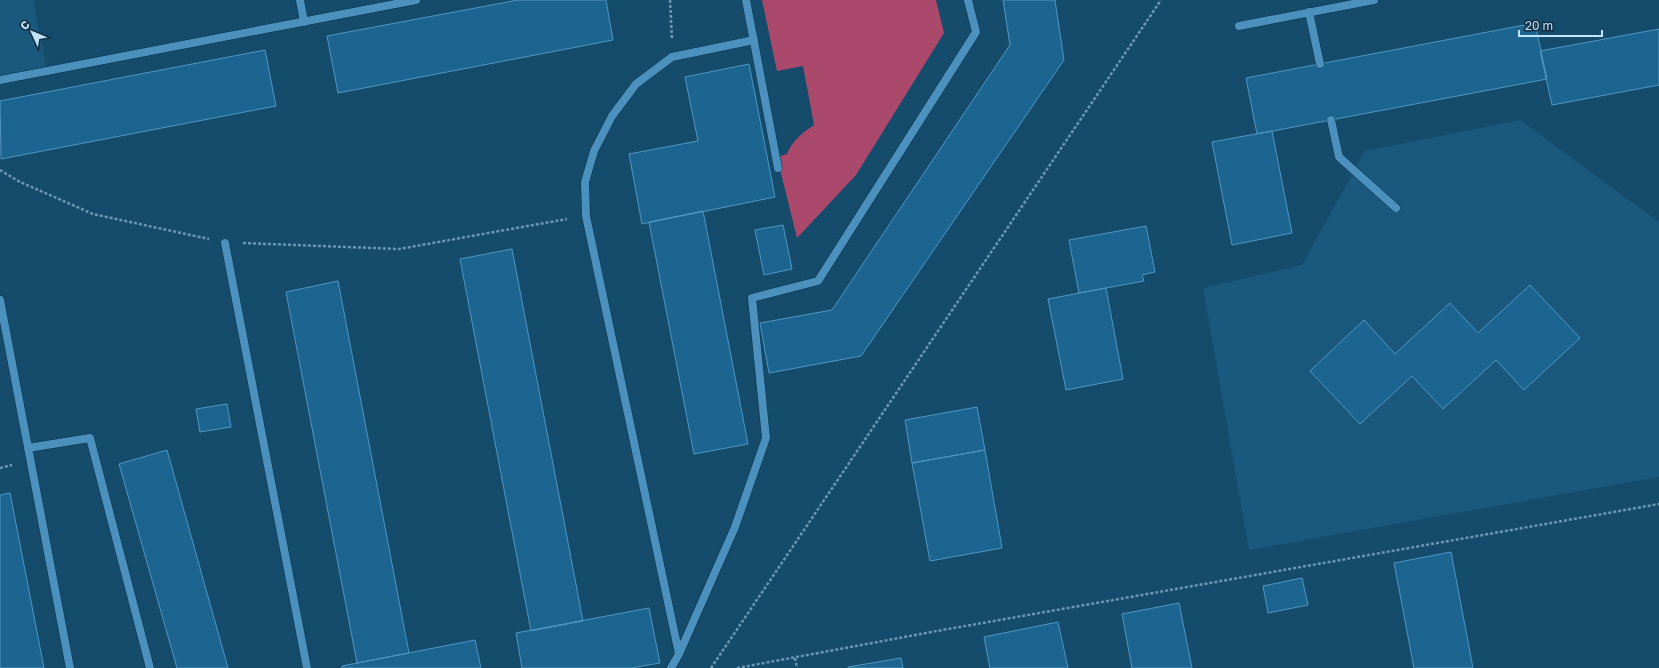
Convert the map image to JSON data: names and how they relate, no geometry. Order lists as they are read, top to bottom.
{
  "scale_bar": "20 m",
  "north": "top left"
}
